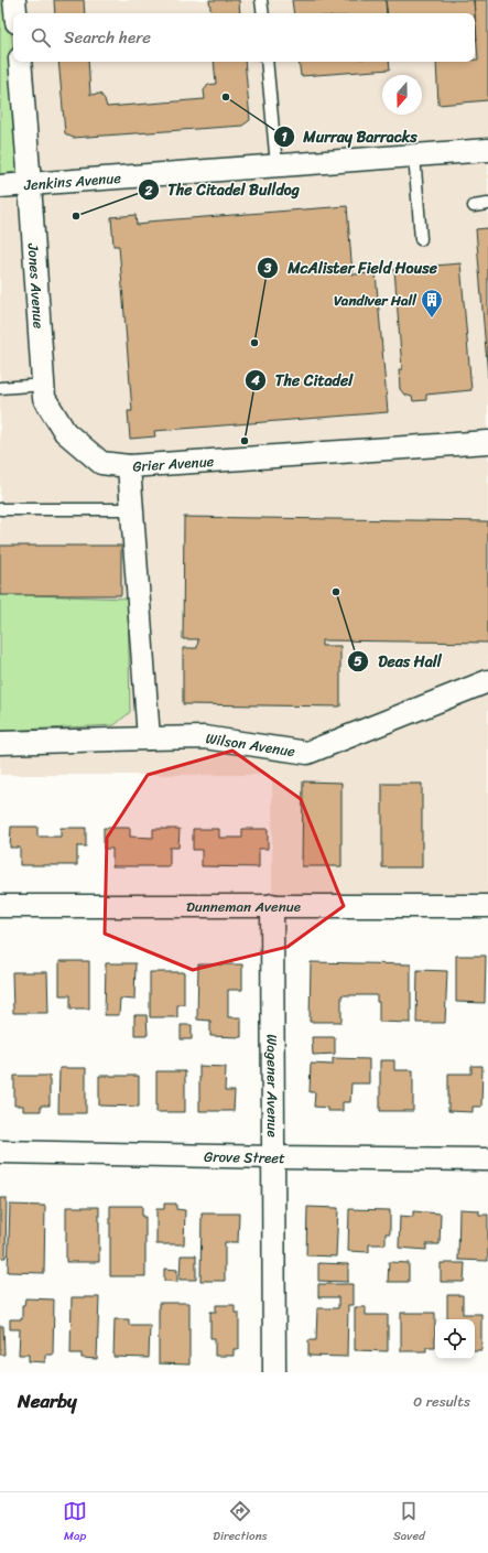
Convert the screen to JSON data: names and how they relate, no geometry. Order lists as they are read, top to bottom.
{
  "streets": {
    "street": [
      "Jenkins Avenue",
      "Jones Avenue",
      "Grier Avenue",
      "Wilson Avenue",
      "Dunneman Avenue",
      "Wagener Avenue",
      "Grove Street"
    ]
  },
  "crossings": [
    ["Jenkins Avenue", "Jones Avenue"],
    ["Jones Avenue", "Grier Avenue"],
    ["Grier Avenue", "Wilson Avenue"],
    ["Dunneman Avenue", "Wagener Avenue"],
    ["Wagener Avenue", "Grove Street"]
  ],
  "places": {
    "other": [
      "Murray Barracks",
      "The Citadel Bulldog",
      "McAlister Field House",
      "The Citadel",
      "Deas Hall"
    ],
    "building": ["Vandiver Hall"]
  },
  "north": "bottom",
  "page": {
    "search": "Search here",
    "heading": ["Nearby", "0 results"],
    "nav": ["Map", "Directions", "Saved"]
  }
}
